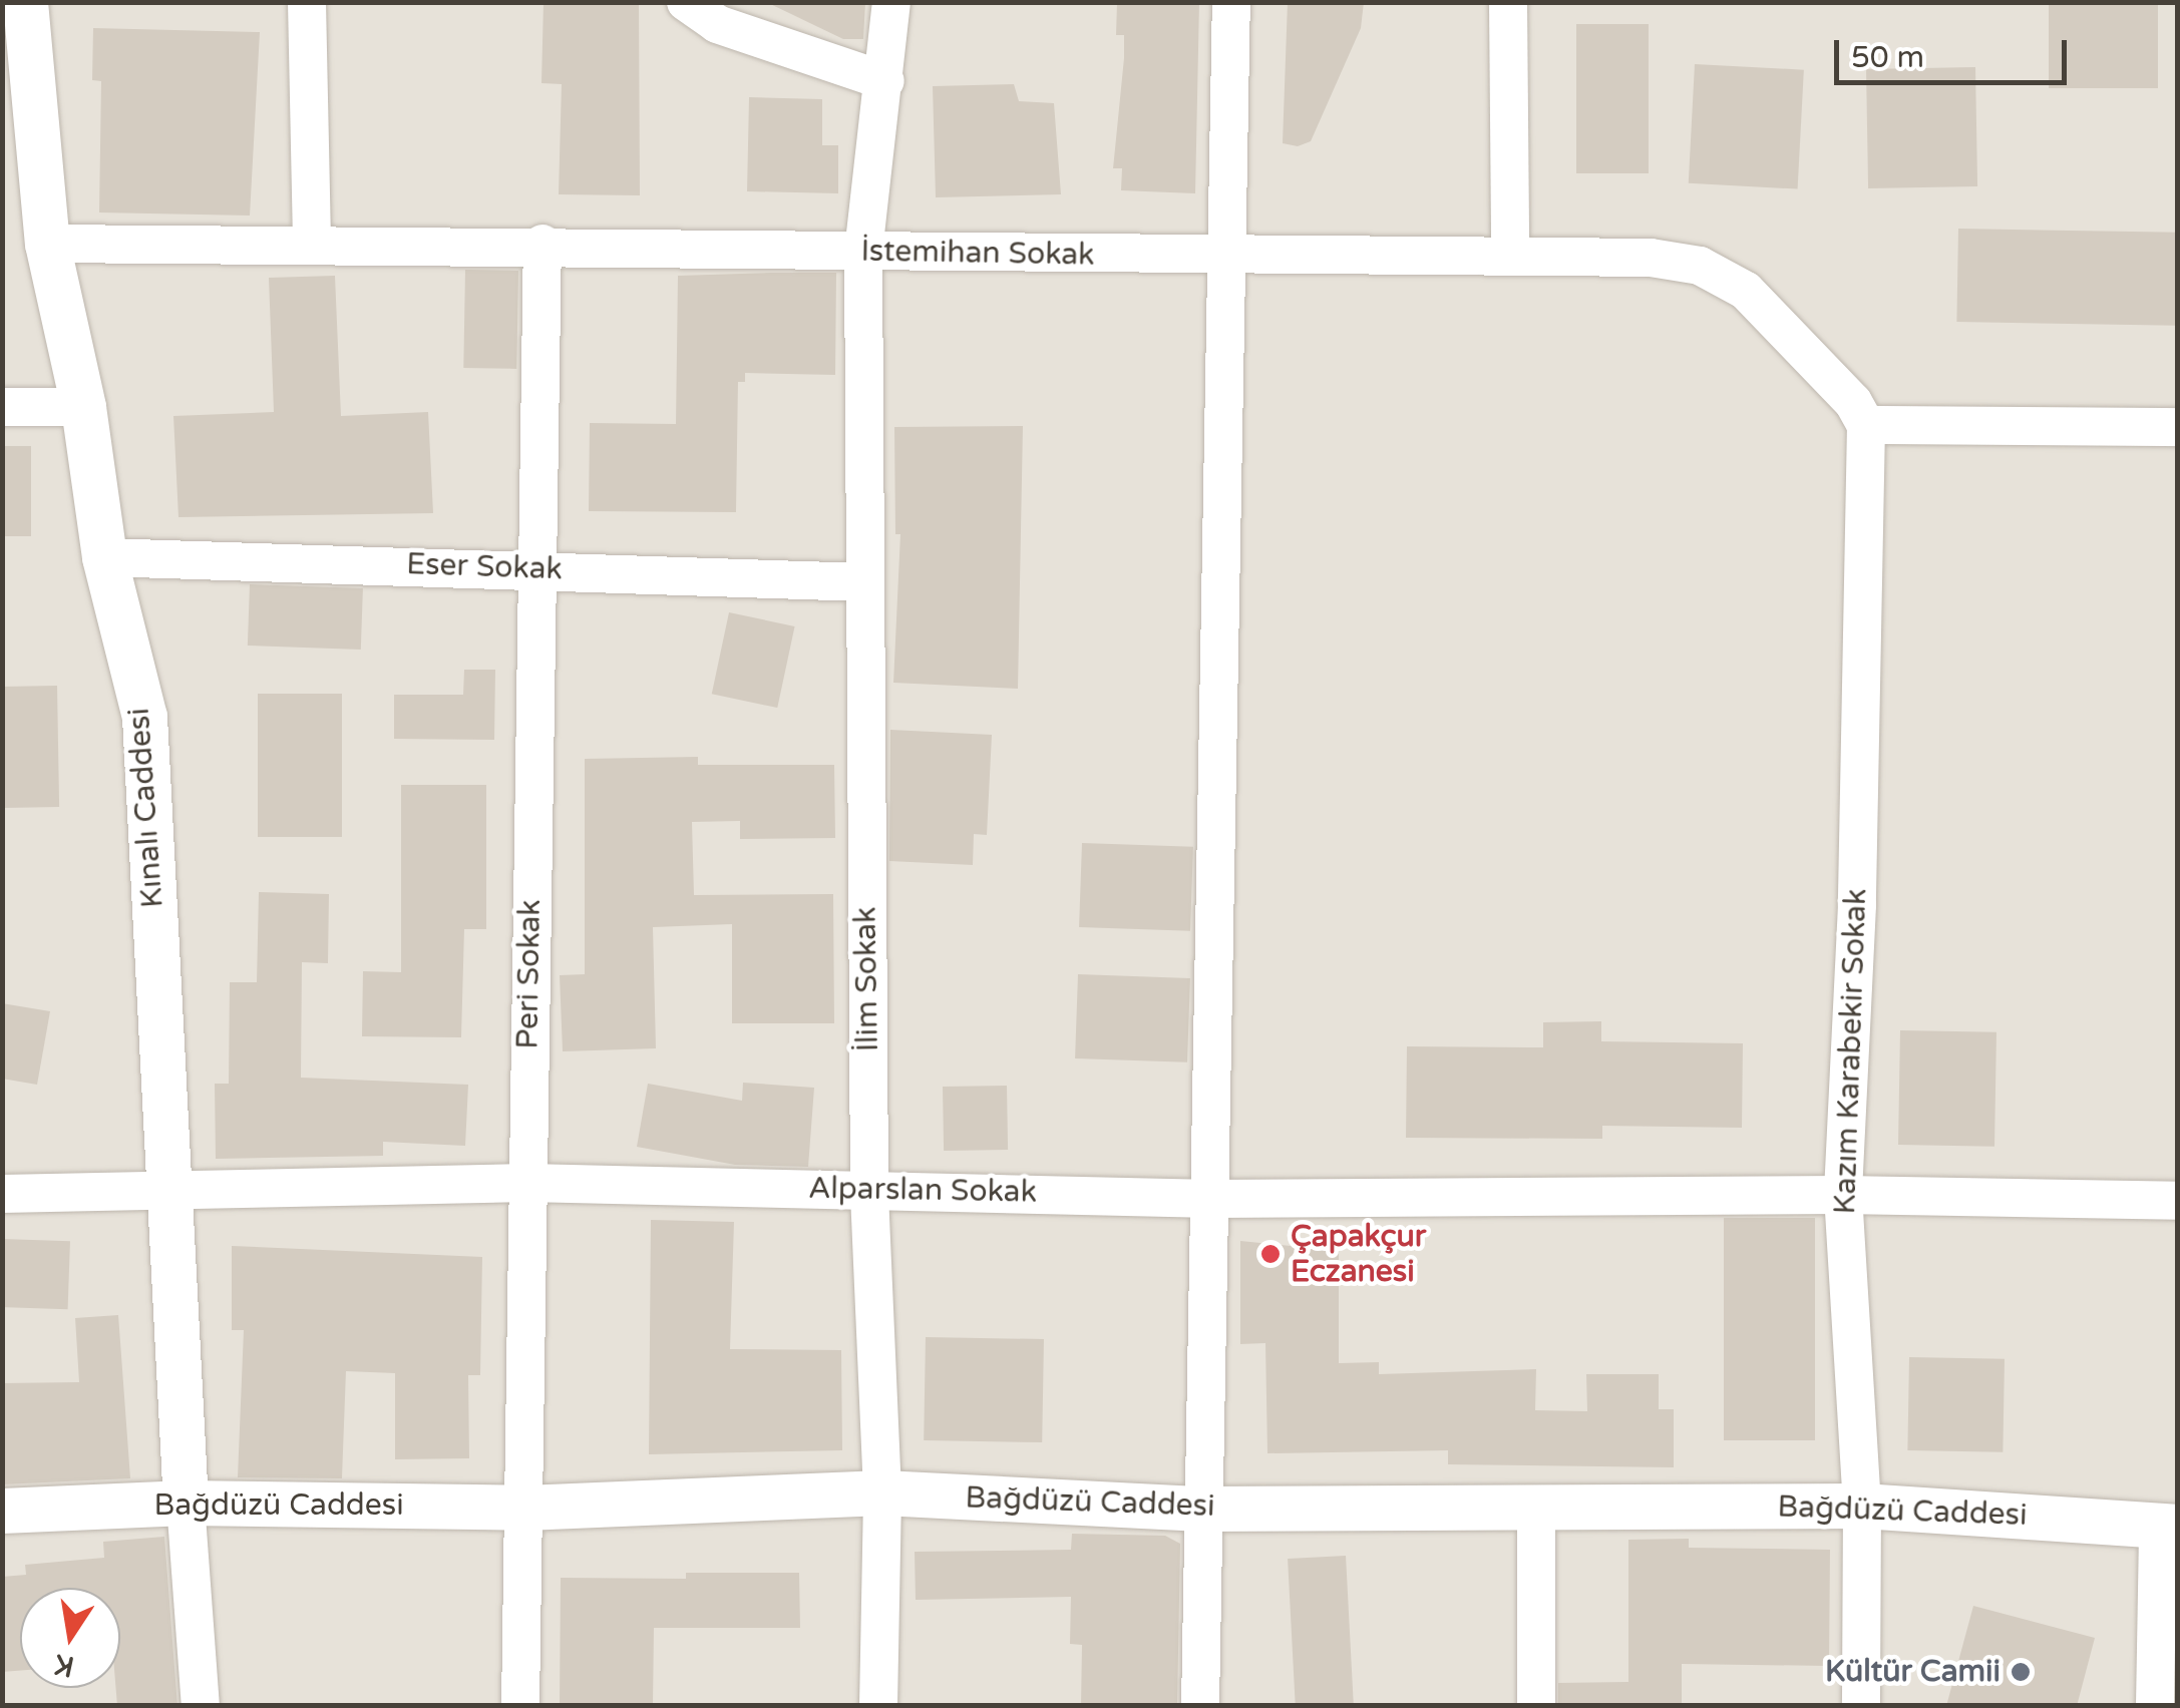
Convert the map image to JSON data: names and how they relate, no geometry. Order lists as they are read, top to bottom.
{
  "streets": {
    "street": [
      "İstemihan Sokak",
      "Eser Sokak",
      "Kınalı Caddesi",
      "Peri Sokak",
      "İlim Sokak",
      "Kazım Karabekir Sokak",
      "Alparslan Sokak",
      "Bağdüzü Caddesi"
    ]
  },
  "crossings": [
    ["İstemihan Sokak", "Kınalı Caddesi"],
    ["İstemihan Sokak", "Peri Sokak"],
    ["İstemihan Sokak", "İlim Sokak"],
    ["İstemihan Sokak", "Kazım Karabekir Sokak"],
    ["Eser Sokak", "Kınalı Caddesi"],
    ["Eser Sokak", "Peri Sokak"],
    ["Eser Sokak", "İlim Sokak"],
    ["Kınalı Caddesi", "Alparslan Sokak"],
    ["Kınalı Caddesi", "Bağdüzü Caddesi"],
    ["Peri Sokak", "Alparslan Sokak"],
    ["Peri Sokak", "Bağdüzü Caddesi"],
    ["İlim Sokak", "Alparslan Sokak"],
    ["İlim Sokak", "Bağdüzü Caddesi"],
    ["Kazım Karabekir Sokak", "Alparslan Sokak"],
    ["Kazım Karabekir Sokak", "Bağdüzü Caddesi"]
  ],
  "places": ["Çapakçur Eczanesi", "Kültür Camii"],
  "scale_bar": "50 m",
  "north": "bottom"
}
